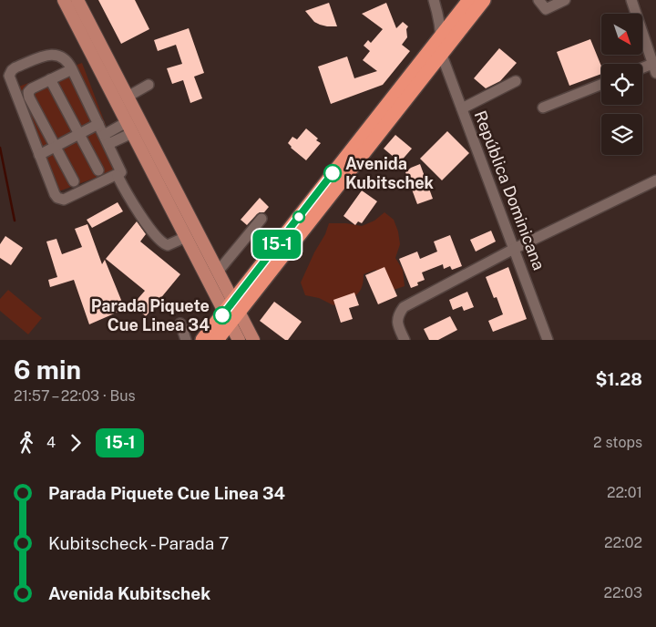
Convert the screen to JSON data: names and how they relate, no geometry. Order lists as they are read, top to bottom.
{
  "streets": {
    "street": ["República Dominicana"]
  },
  "places": ["Avenida Kubitschek", "Parada Piquete Cue Linea 34"],
  "lines": ["bus line 15-1"],
  "north": "bottom right",
  "page": {
    "on_map": "15-1",
    "heading": ["6 min", "21:57 – 22:03 · Bus", "$1.28"],
    "legs": ["4", "15-1", "2 stops"],
    "list": [
      {
        "name": "Parada Piquete Cue Linea 34",
        "value": "22:01"
      },
      {
        "name": "Kubitscheck - Parada 7",
        "value": "22:02"
      },
      {
        "name": "Avenida Kubitschek",
        "value": "22:03"
      }
    ]
  }
}
